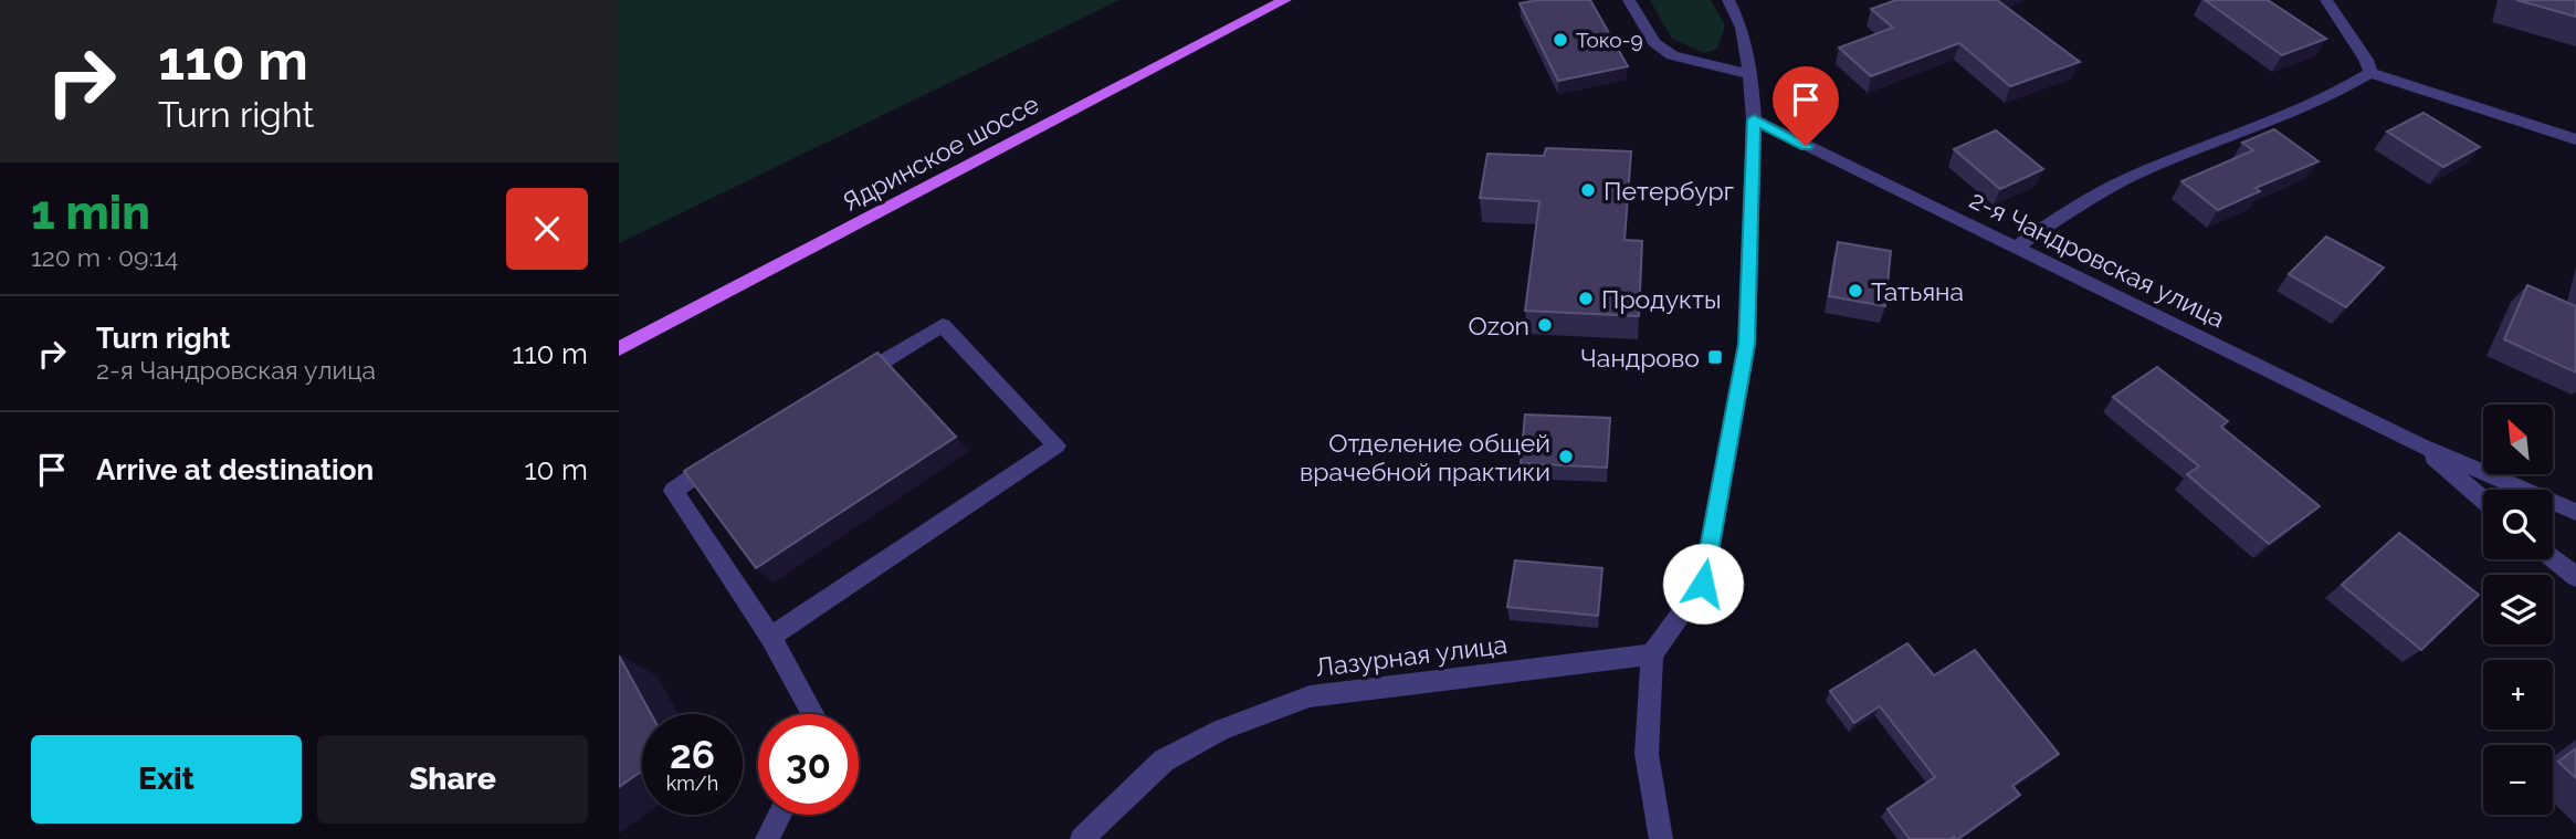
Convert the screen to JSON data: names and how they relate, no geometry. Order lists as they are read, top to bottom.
{
  "streets": {
    "main road": ["Ядринское шоссе"],
    "street": ["2-я Чандровская улица", "Лазурная улица"]
  },
  "places": {
    "other": [
      "Токо-9",
      "Петербург",
      "Татьяна",
      "Продукты",
      "Ozon",
      "Отделение общей врачебной практики"
    ],
    "transit": ["Чандрово"]
  },
  "north": "top left",
  "page": {
    "turn": ["110 m", "Turn right"],
    "heading": ["1 min", "120 m · 09:14"],
    "list": [
      {
        "name": "Turn right",
        "note": "2-я Чандровская улица",
        "value": "110 m"
      },
      {
        "name": "Arrive at destination",
        "value": "10 m"
      }
    ],
    "map_buttons": ["+", "−"],
    "speed": "26 km/h",
    "limit": "30",
    "buttons": ["Exit", "Share"]
  }
}
